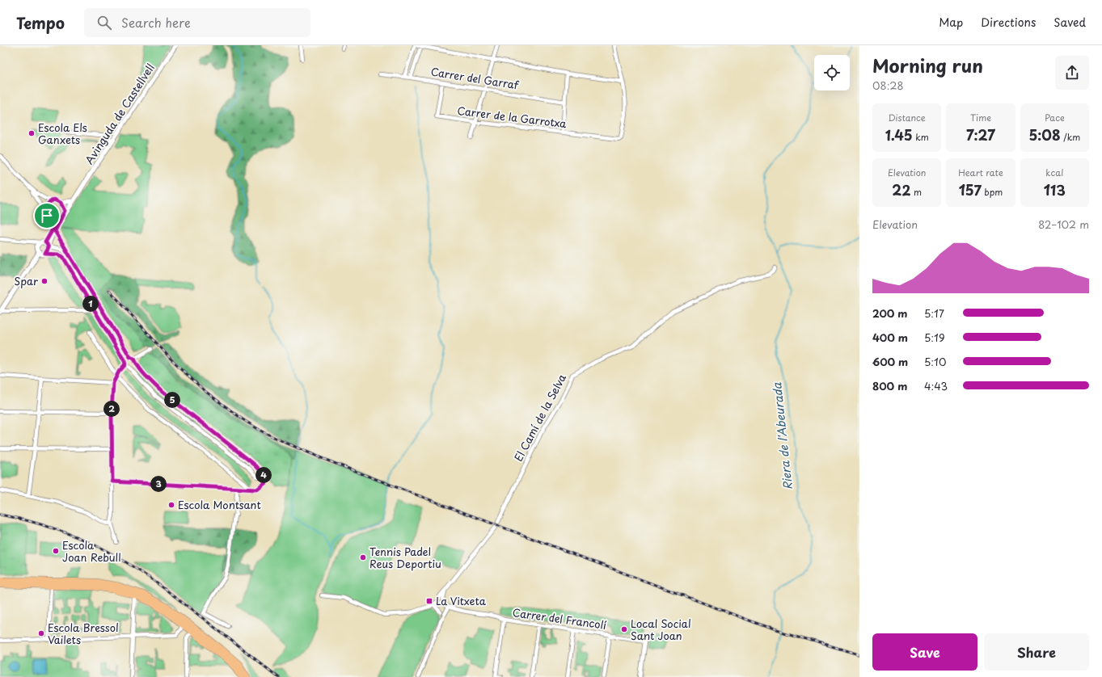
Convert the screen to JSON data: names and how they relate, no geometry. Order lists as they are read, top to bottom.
{
  "streets": {
    "street": [
      "Carrer del Garraf",
      "Avinguda de Castellvell",
      "Carrer de la Garrotxa",
      "El Camí de la Selva",
      "Carrer del Francolí"
    ]
  },
  "crossings": [
    ["Carrer del Garraf", "Carrer de la Garrotxa"]
  ],
  "water": ["Riera de l'Abeurada"],
  "places": {
    "other": [
      "Escola Els Ganxets",
      "Spar",
      "Escola Montsant",
      "Escola Joan Rebull",
      "Tennis Padel Reus Deportiu",
      "Local Social Sant Joan",
      "Escola Bressol Vailets"
    ],
    "transit": ["La Vitxeta"]
  },
  "page": {
    "header": "Tempo",
    "search": "Search here",
    "nav": ["Map", "Directions", "Saved"],
    "heading": ["Morning run", "08:28"],
    "stats": [
      ["Distance", "1.45 km"],
      ["Time", "7:27"],
      ["Pace", "5:08 /km"],
      ["Elevation", "22 m"],
      ["Heart rate", "157 bpm"],
      ["kcal", "113"]
    ],
    "chart": ["Elevation", "82–102 m"],
    "pins": [
      "1",
      "5",
      "2",
      "4",
      "3"
    ],
    "list": [
      {
        "name": "200 m",
        "note": "5:17"
      },
      {
        "name": "400 m",
        "note": "5:19"
      },
      {
        "name": "600 m",
        "note": "5:10"
      },
      {
        "name": "800 m",
        "note": "4:43"
      }
    ],
    "buttons": ["Save", "Share"]
  }
}
